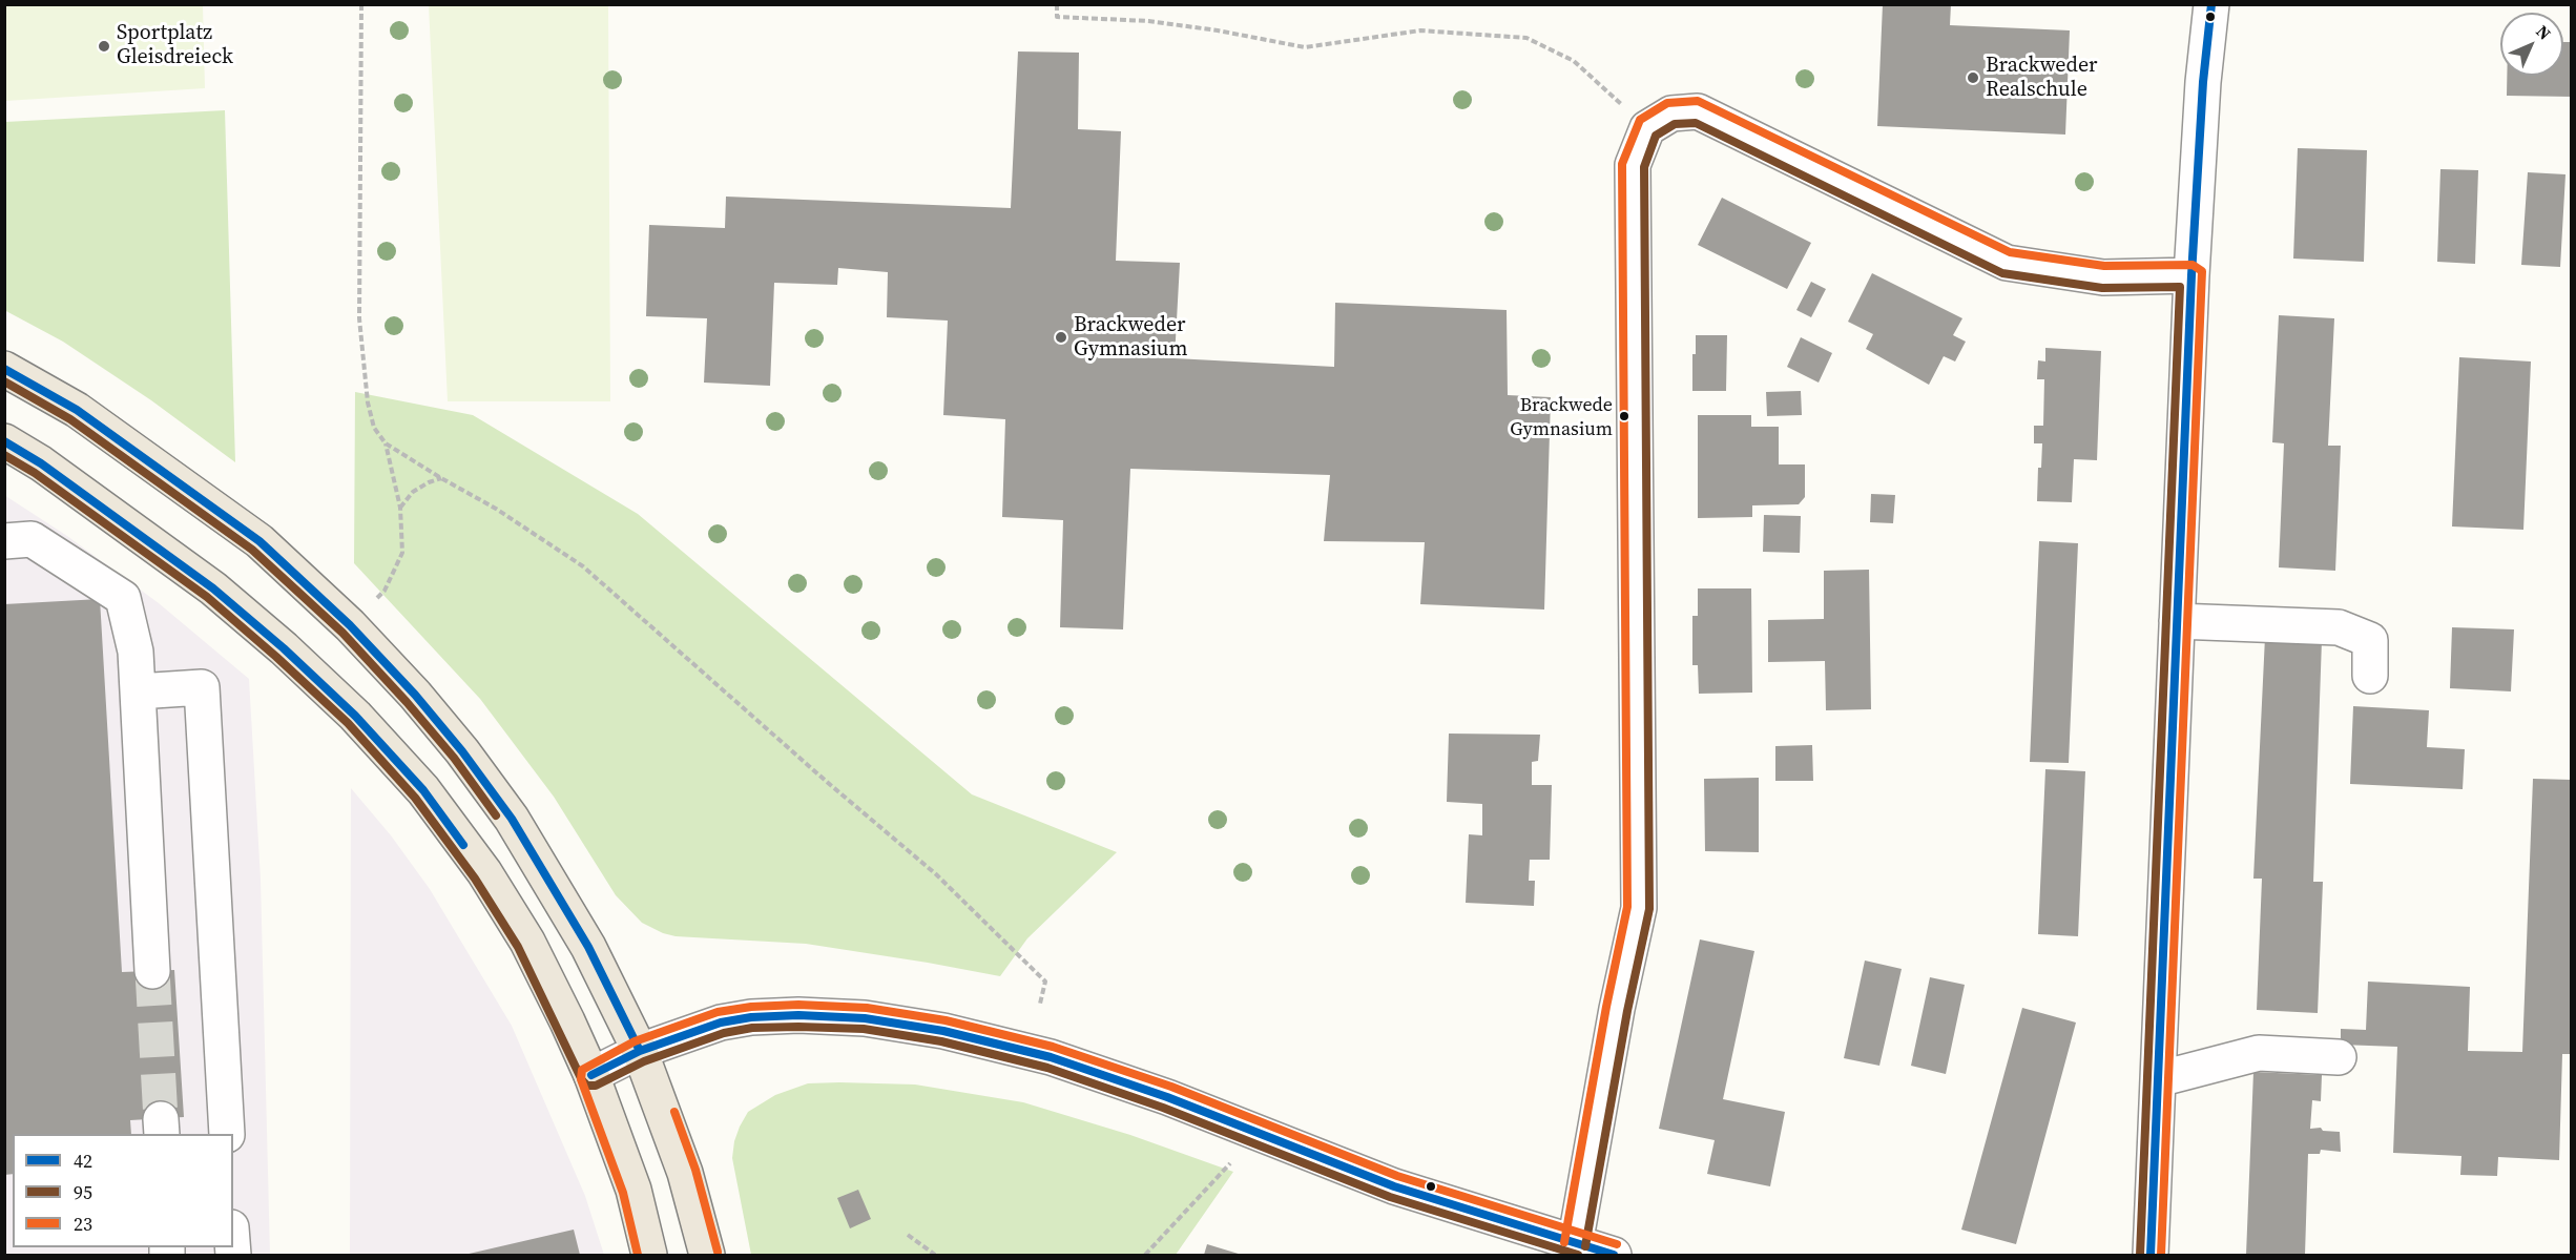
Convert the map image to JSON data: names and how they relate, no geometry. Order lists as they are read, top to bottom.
{
  "places": [
    "Sportplatz Gleisdreieck",
    "Brackweder Realschule",
    "Brackweder Gymnasium",
    "Brackwede Gymnasium"
  ],
  "lines": ["transit line 42", "transit line 23", "transit line 95"],
  "legend": ["42", "95", "23"],
  "north": "top right"
}
